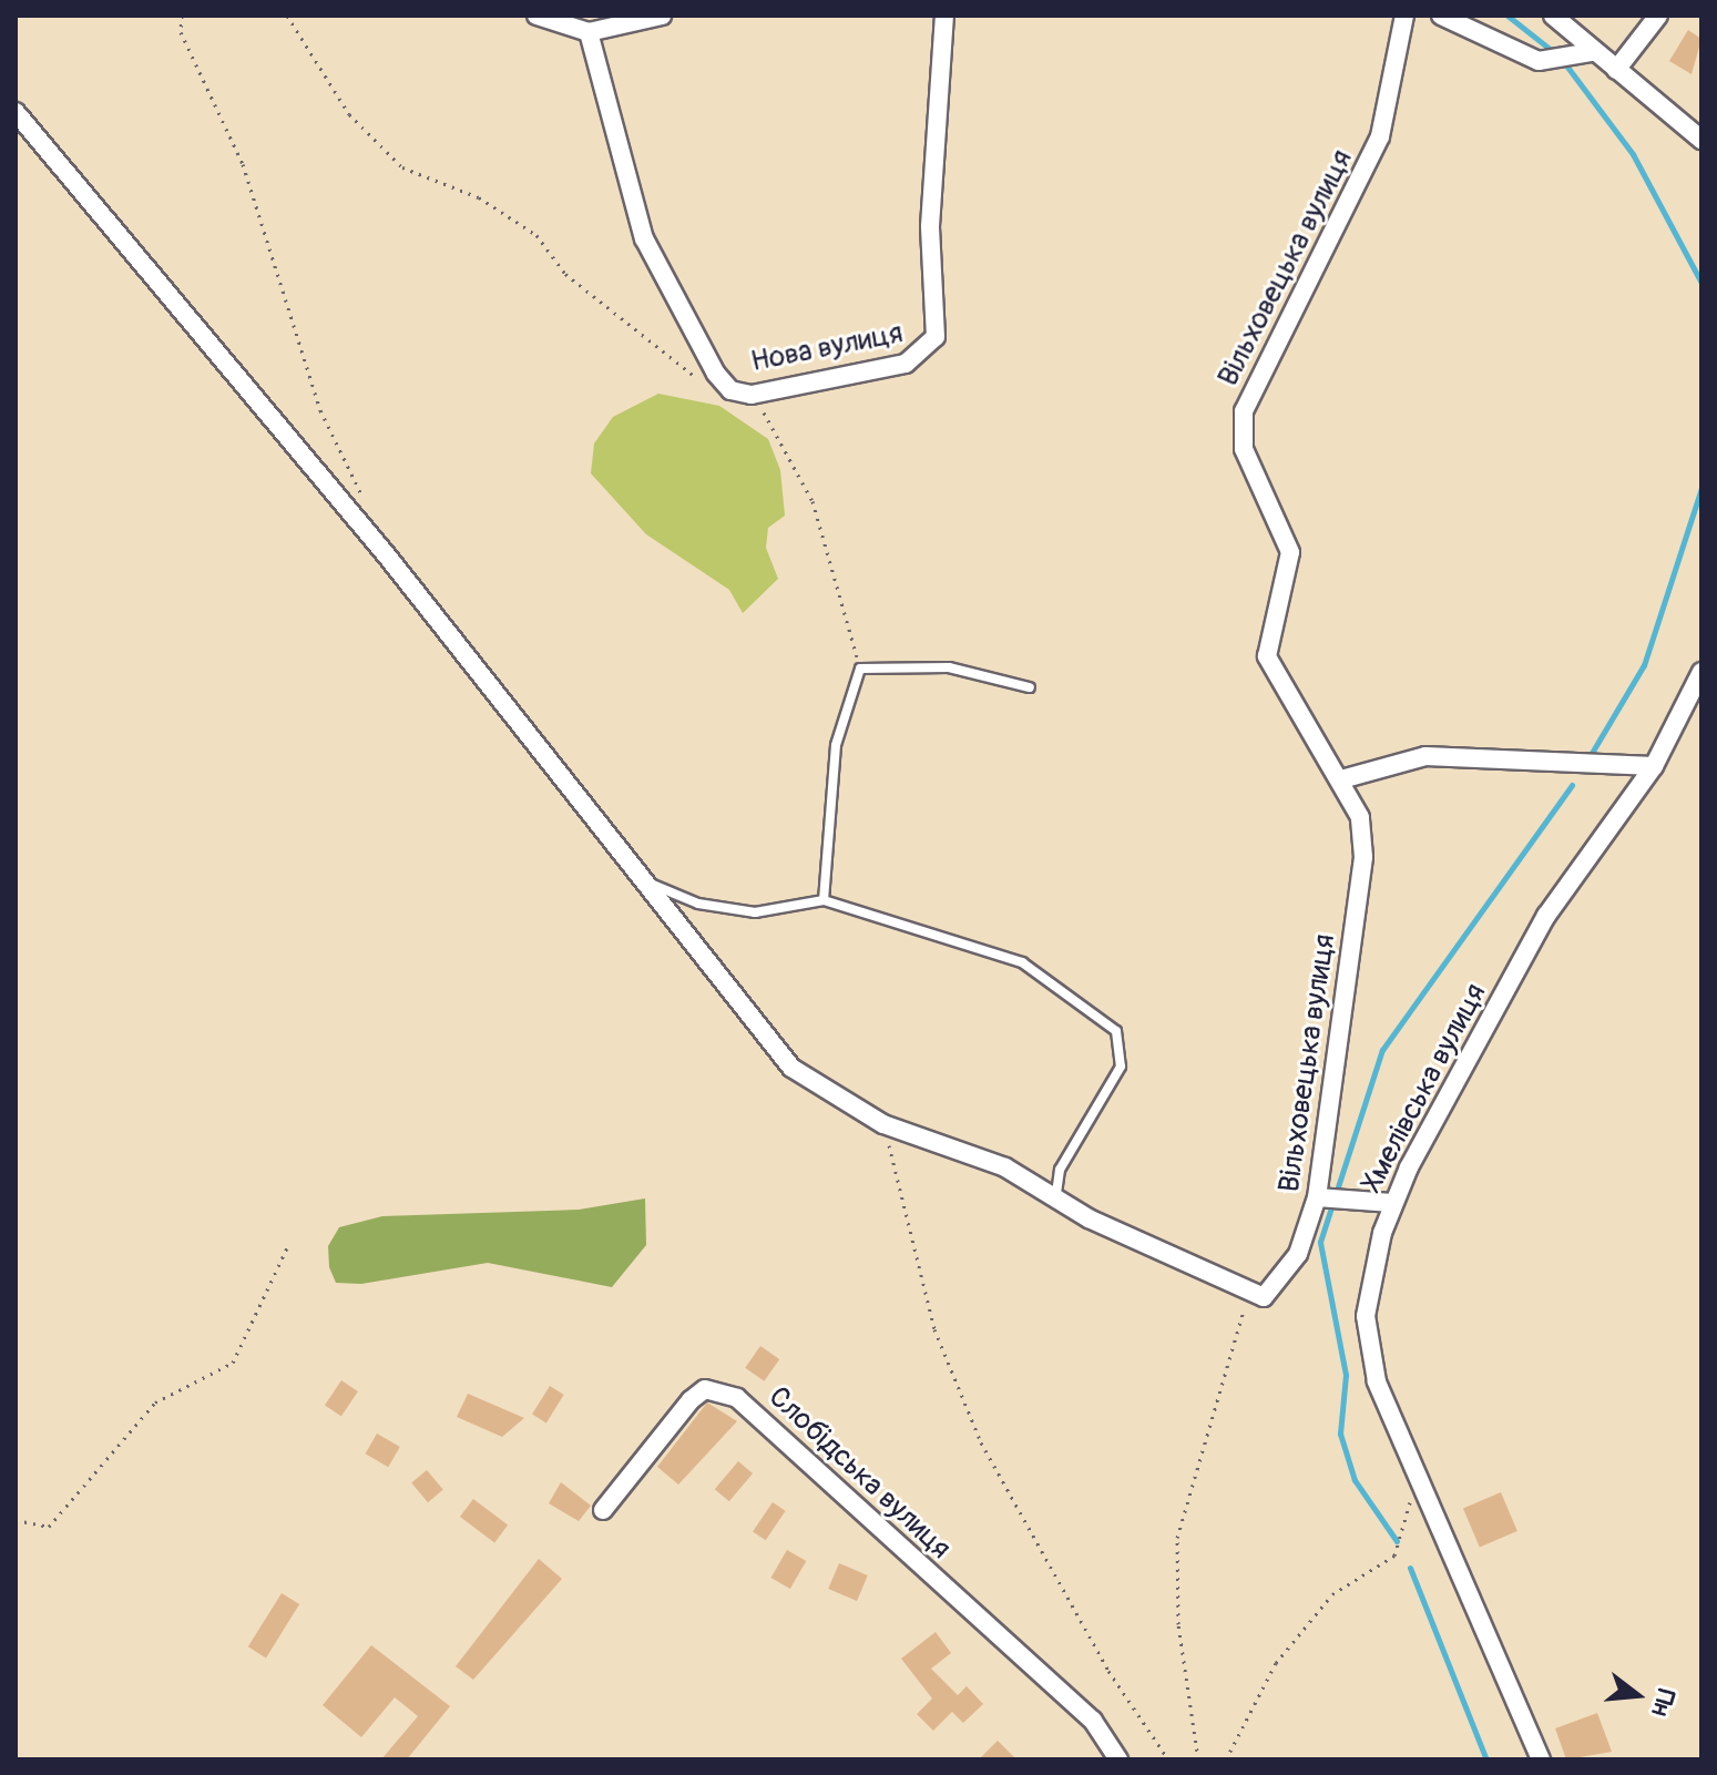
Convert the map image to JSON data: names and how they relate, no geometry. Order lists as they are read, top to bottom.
{
  "streets": {
    "street": [
      "Вільховецька вулиця",
      "Нова вулиця",
      "Хмелівська вулиця",
      "Слобідська вулиця"
    ]
  },
  "north": "right"
}
